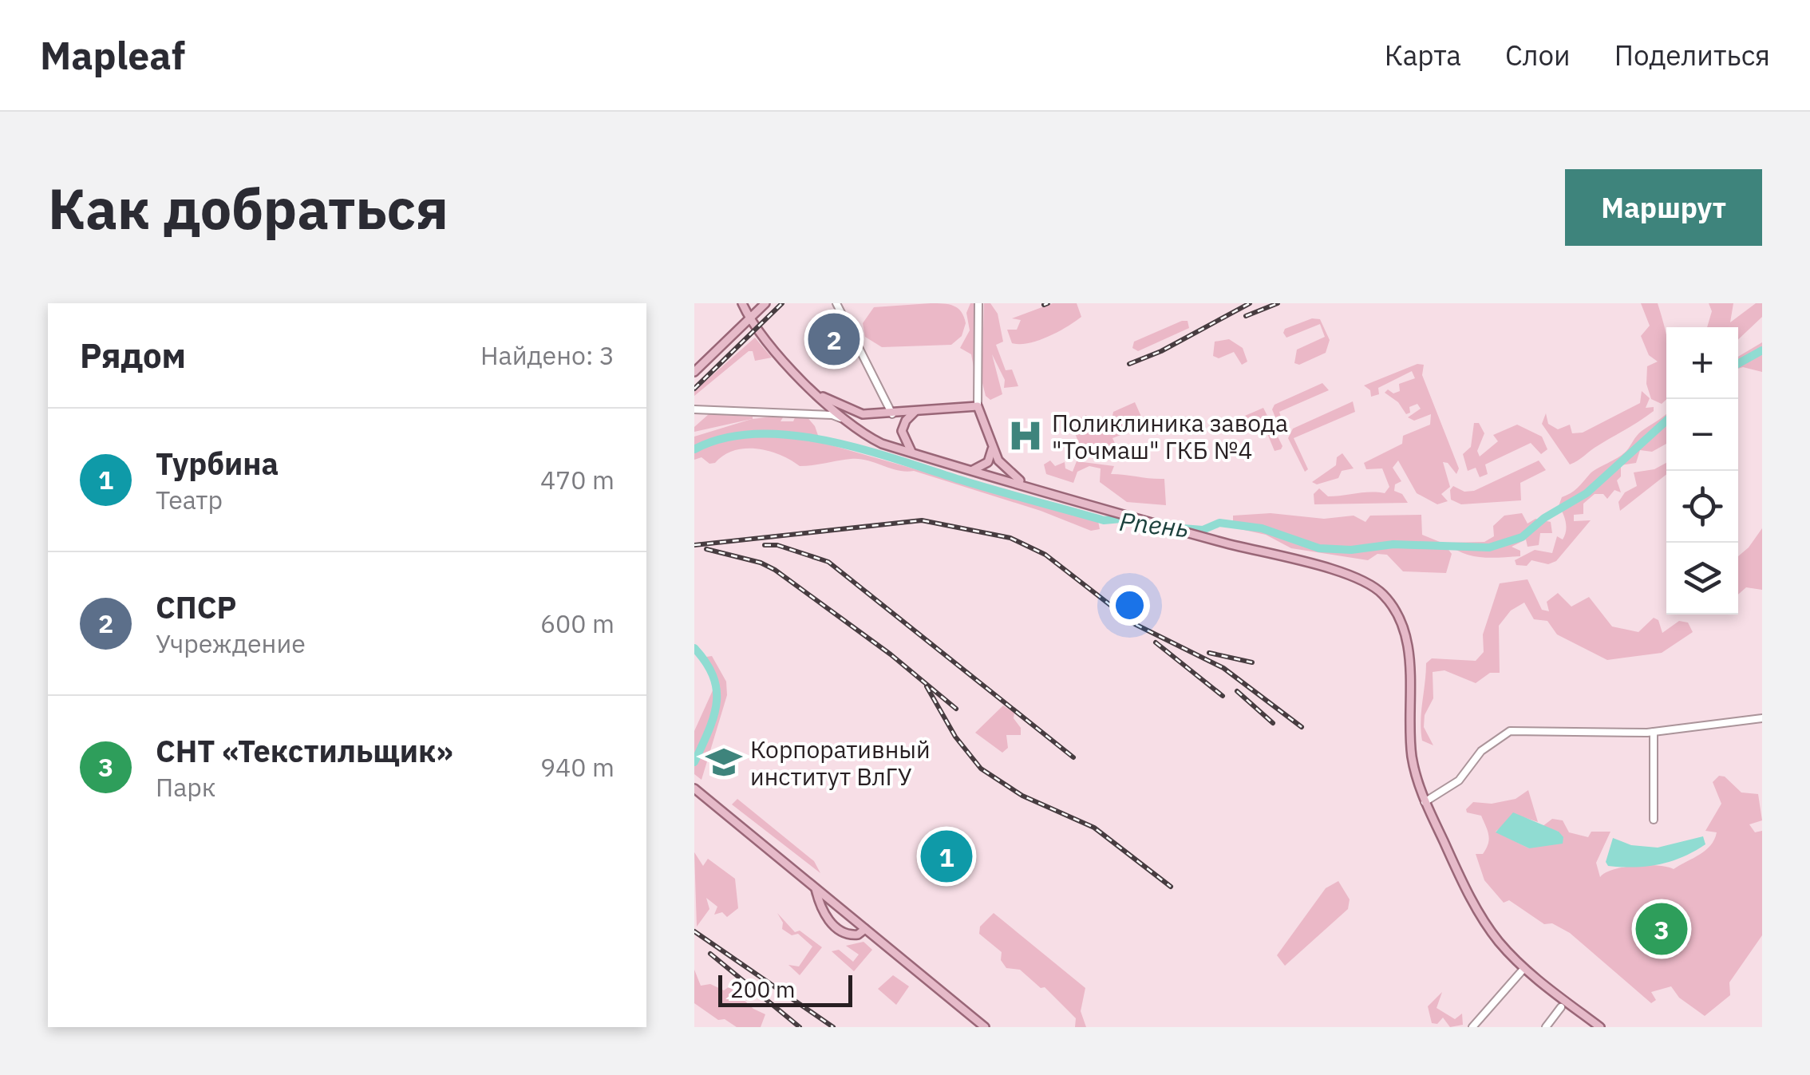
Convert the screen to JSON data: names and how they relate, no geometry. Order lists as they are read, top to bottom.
{
  "water": ["Рпень"],
  "places": {
    "hospital": ["Поликлиника завода \"Точмаш\" ГКБ №4"],
    "school or university": ["Корпоративный институт ВлГУ"]
  },
  "scale_bar": "200 m",
  "page": {
    "header": "Mapleaf",
    "nav": ["Карта", "Слои", "Поделиться"],
    "buttons": "Маршрут",
    "title": "Как добраться",
    "heading": ["Рядом", "Найдено: 3"],
    "pins": ["2", "1", "3"],
    "map_buttons": ["+", "−"],
    "list": [
      {
        "mark": "1",
        "name": "Турбина",
        "note": "Театр",
        "value": "470 m"
      },
      {
        "mark": "2",
        "name": "СПСР",
        "note": "Учреждение",
        "value": "600 m"
      },
      {
        "mark": "3",
        "name": "СНТ «Текстильщик»",
        "note": "Парк",
        "value": "940 m"
      }
    ],
    "scale": "200 m"
  }
}
